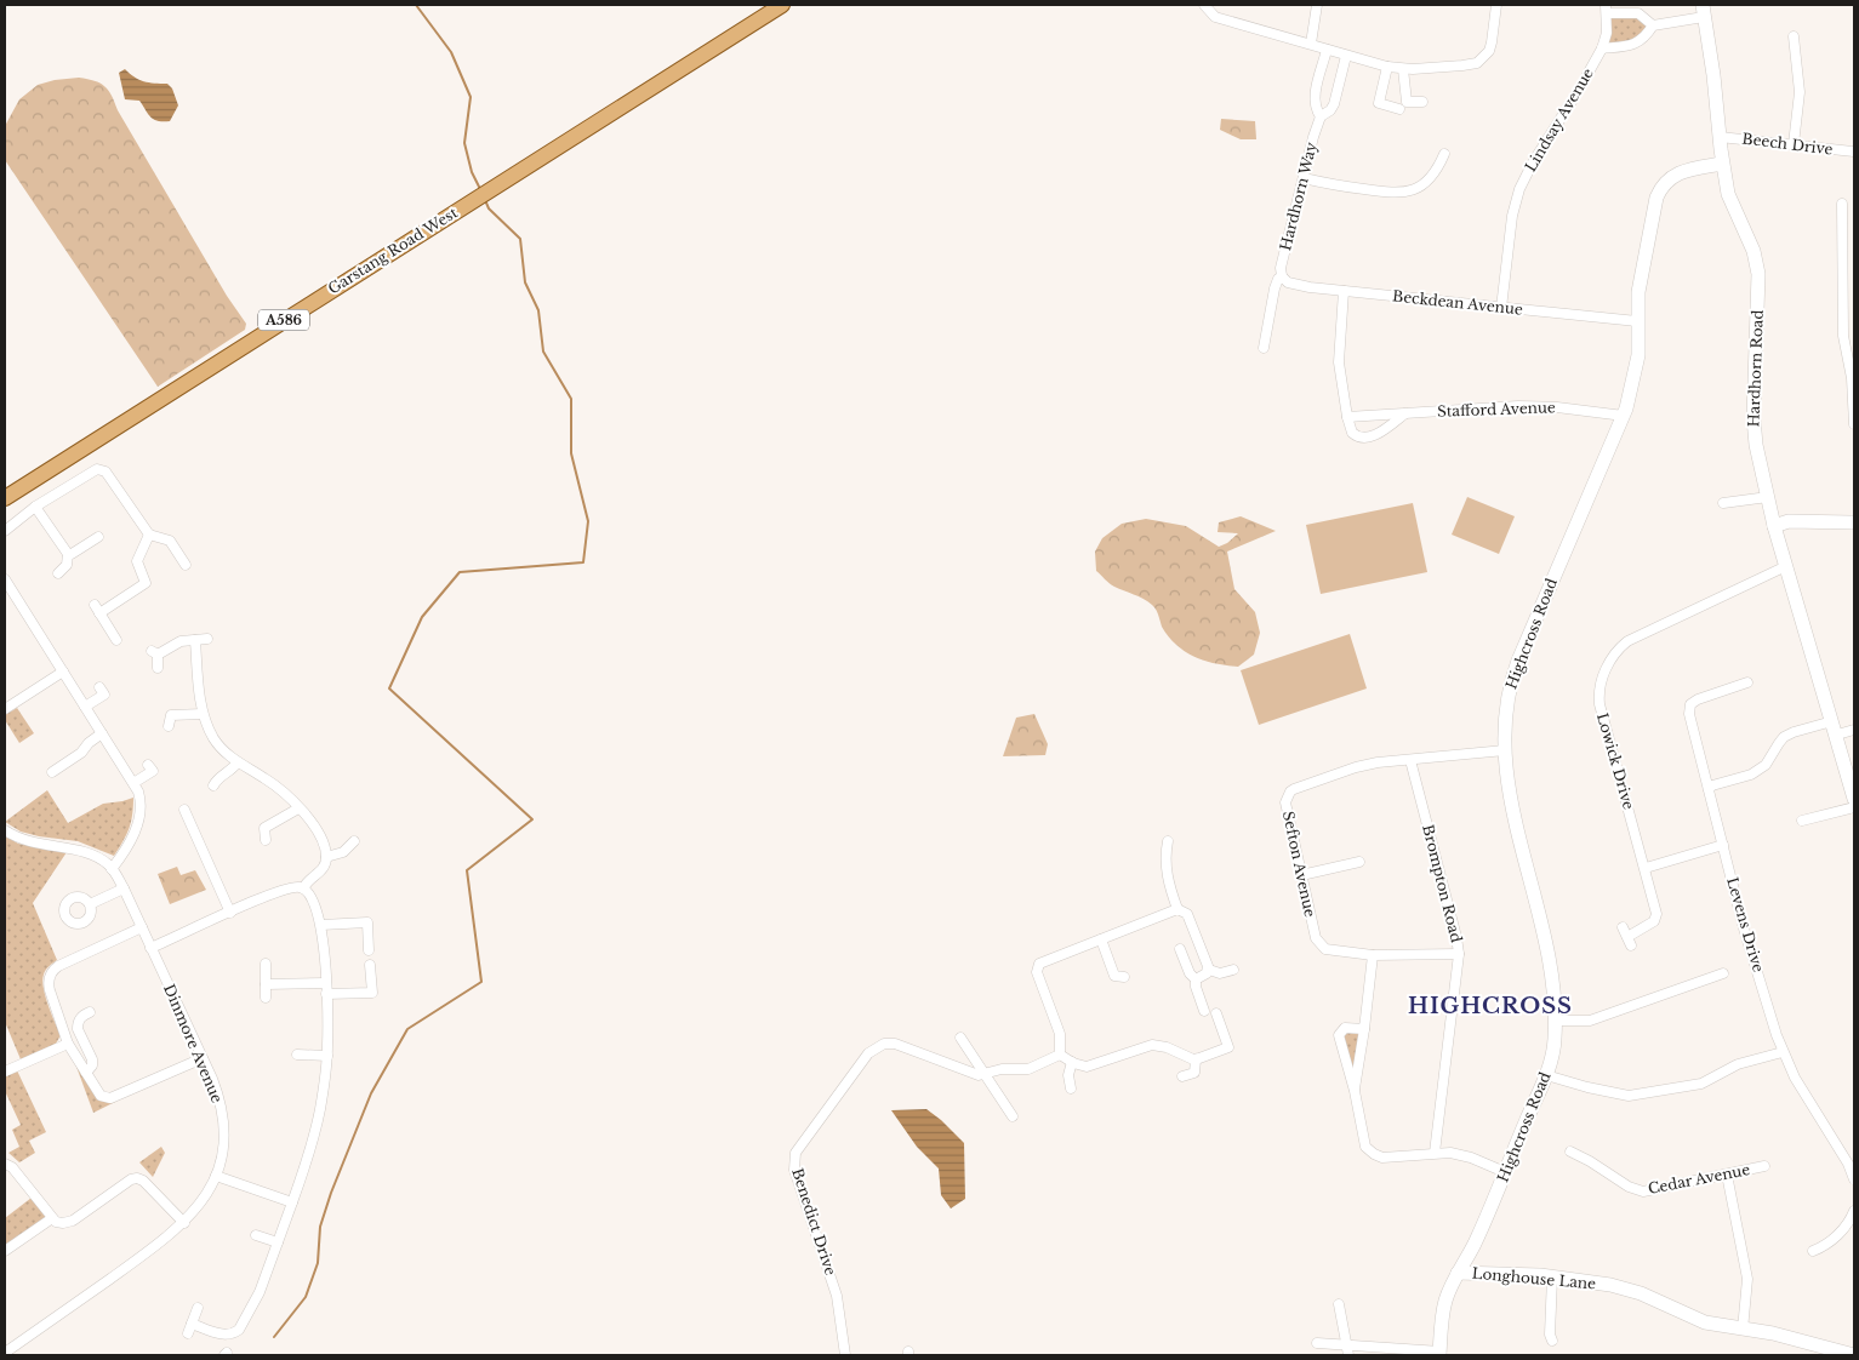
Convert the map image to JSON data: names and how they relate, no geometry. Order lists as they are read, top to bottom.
{
  "streets": {
    "main road": ["Garstang Road West", "A586"],
    "street": [
      "Lindsay Avenue",
      "Beech Drive",
      "Hardhorn Way",
      "Beckdean Avenue",
      "Hardhorn Road",
      "Stafford Avenue",
      "Highcross Road",
      "Lowick Drive",
      "Sefton Avenue",
      "Brompton Road",
      "Levens Drive",
      "Dinmore Avenue",
      "Cedar Avenue",
      "Benedict Drive",
      "Longhouse Lane"
    ]
  },
  "crossings": [
    ["Lindsay Avenue", "Beckdean Avenue"],
    ["Beech Drive", "Hardhorn Road"],
    ["Hardhorn Way", "Beckdean Avenue"],
    ["Beckdean Avenue", "Highcross Road"],
    ["Hardhorn Road", "Highcross Road"],
    ["Hardhorn Road", "Lowick Drive"],
    ["Stafford Avenue", "Highcross Road"],
    ["Highcross Road", "Sefton Avenue"],
    ["Highcross Road", "Longhouse Lane"],
    ["Sefton Avenue", "Brompton Road"]
  ],
  "districts": ["HIGHCROSS"]
}
